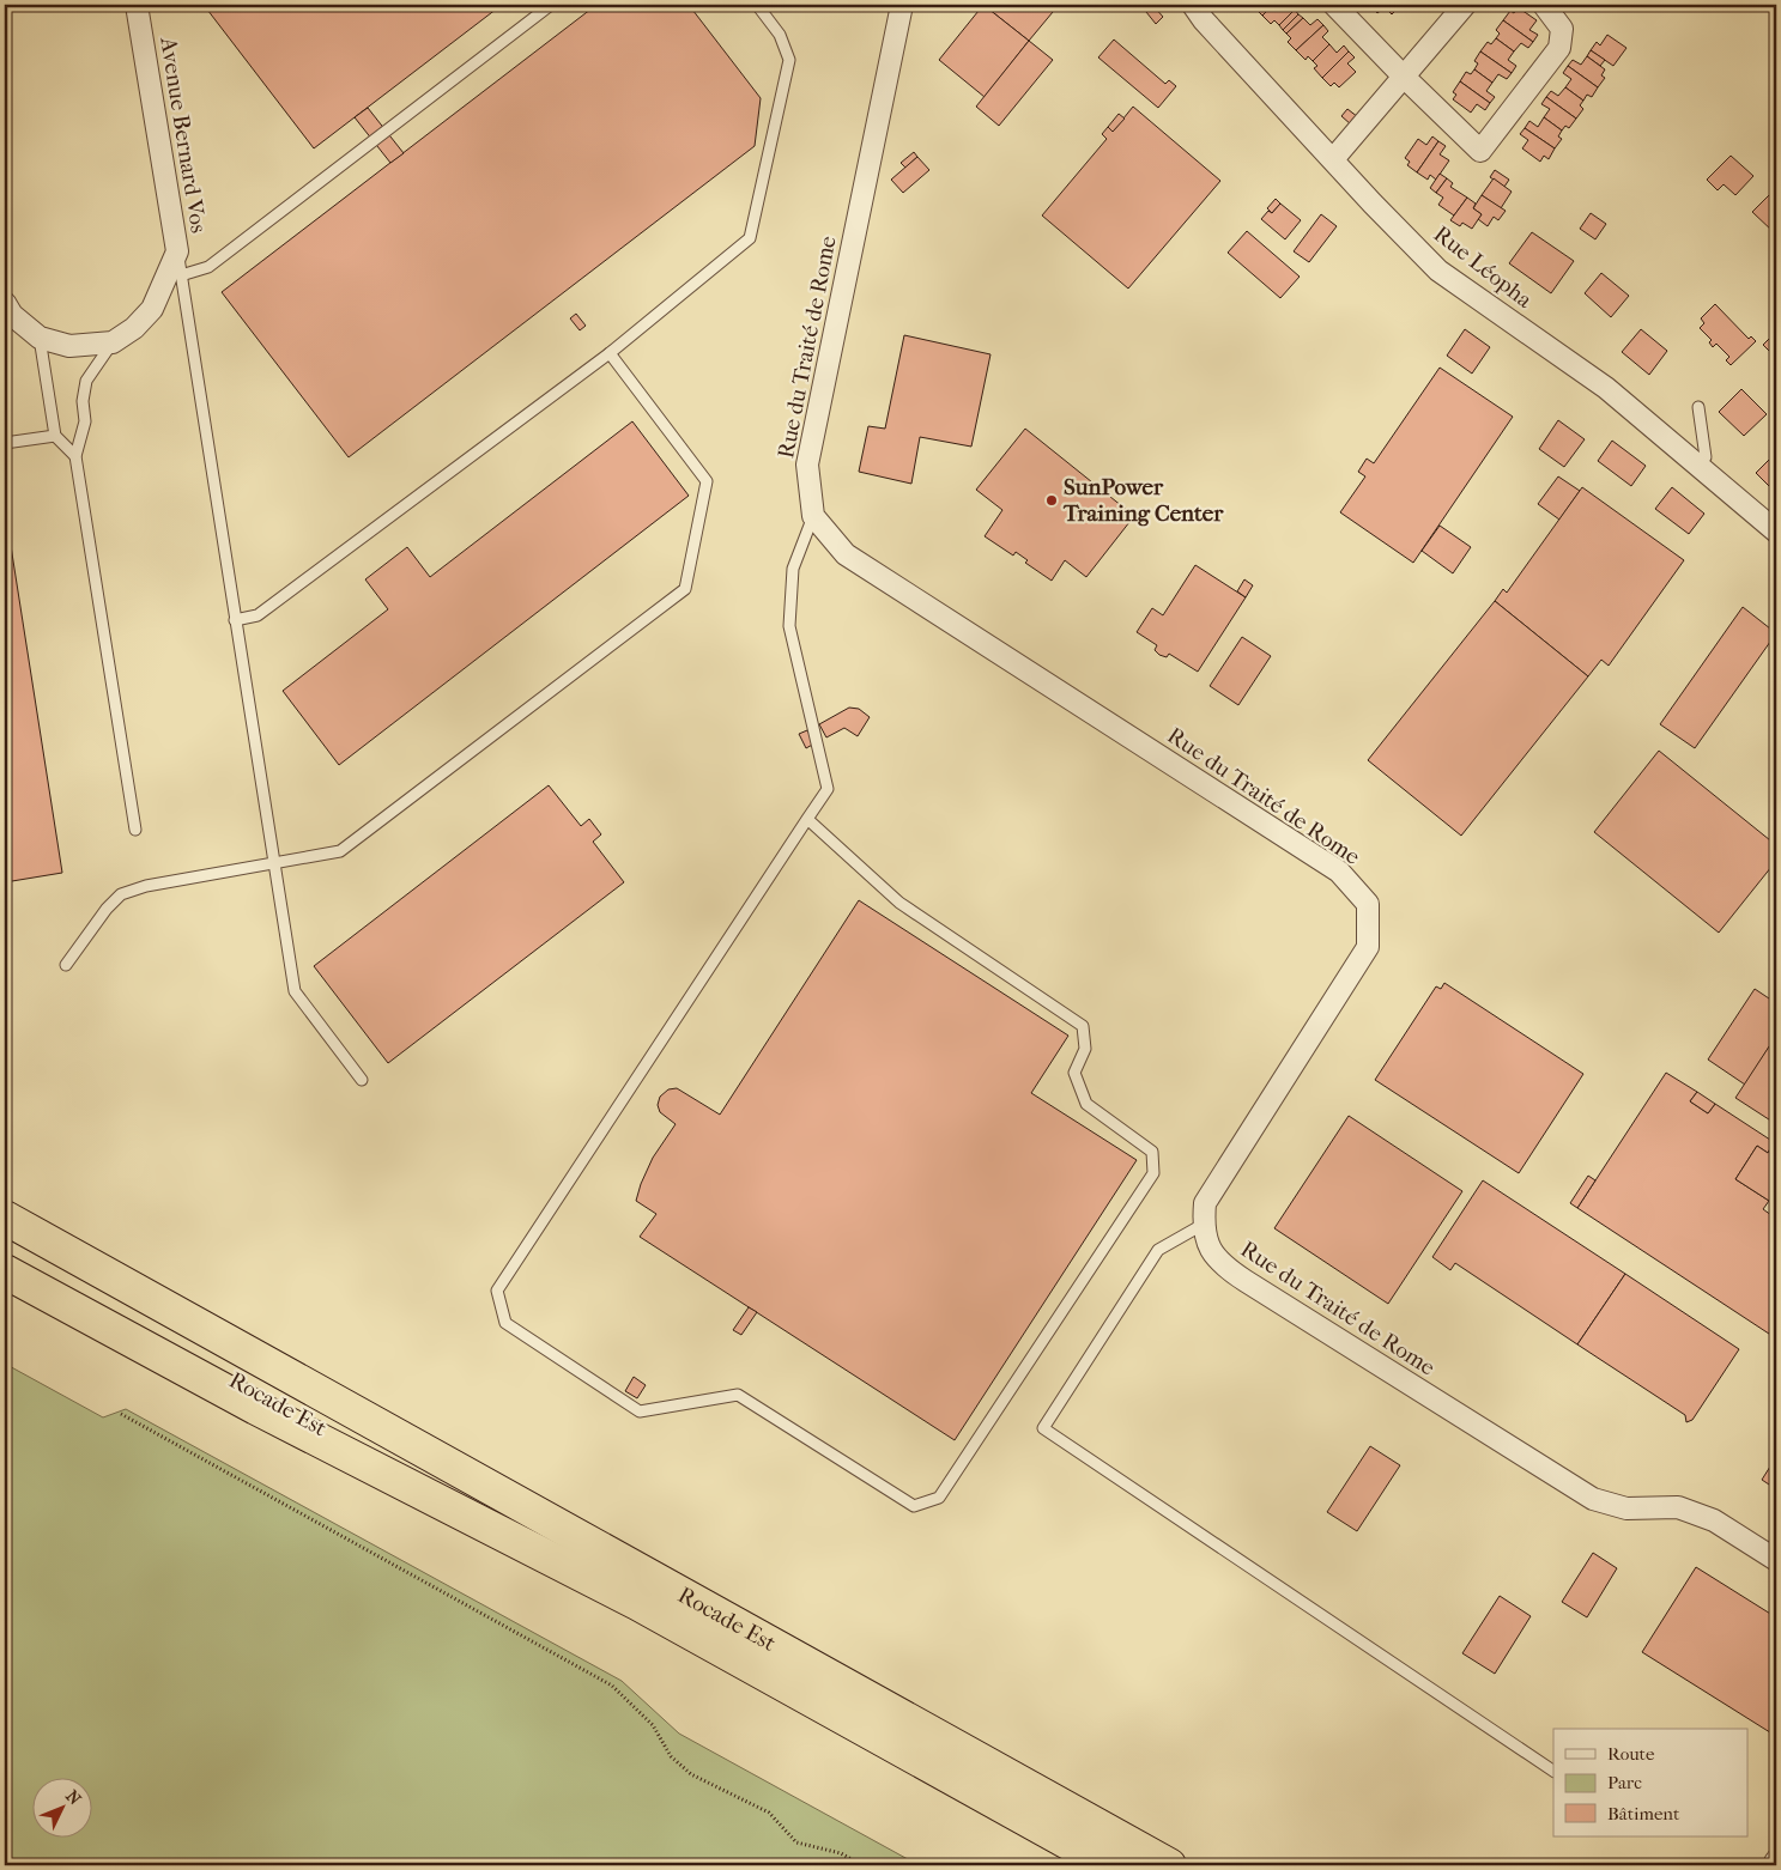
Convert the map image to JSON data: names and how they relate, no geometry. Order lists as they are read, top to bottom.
{
  "streets": {
    "highway": ["Rocade Est"],
    "street": ["Avenue Bernard Vos", "Rue Léopha", "Rue du Traité de Rome"]
  },
  "places": ["SunPower Training Center"],
  "legend": ["Route", "Parc", "Bâtiment"],
  "north": "top right"
}
